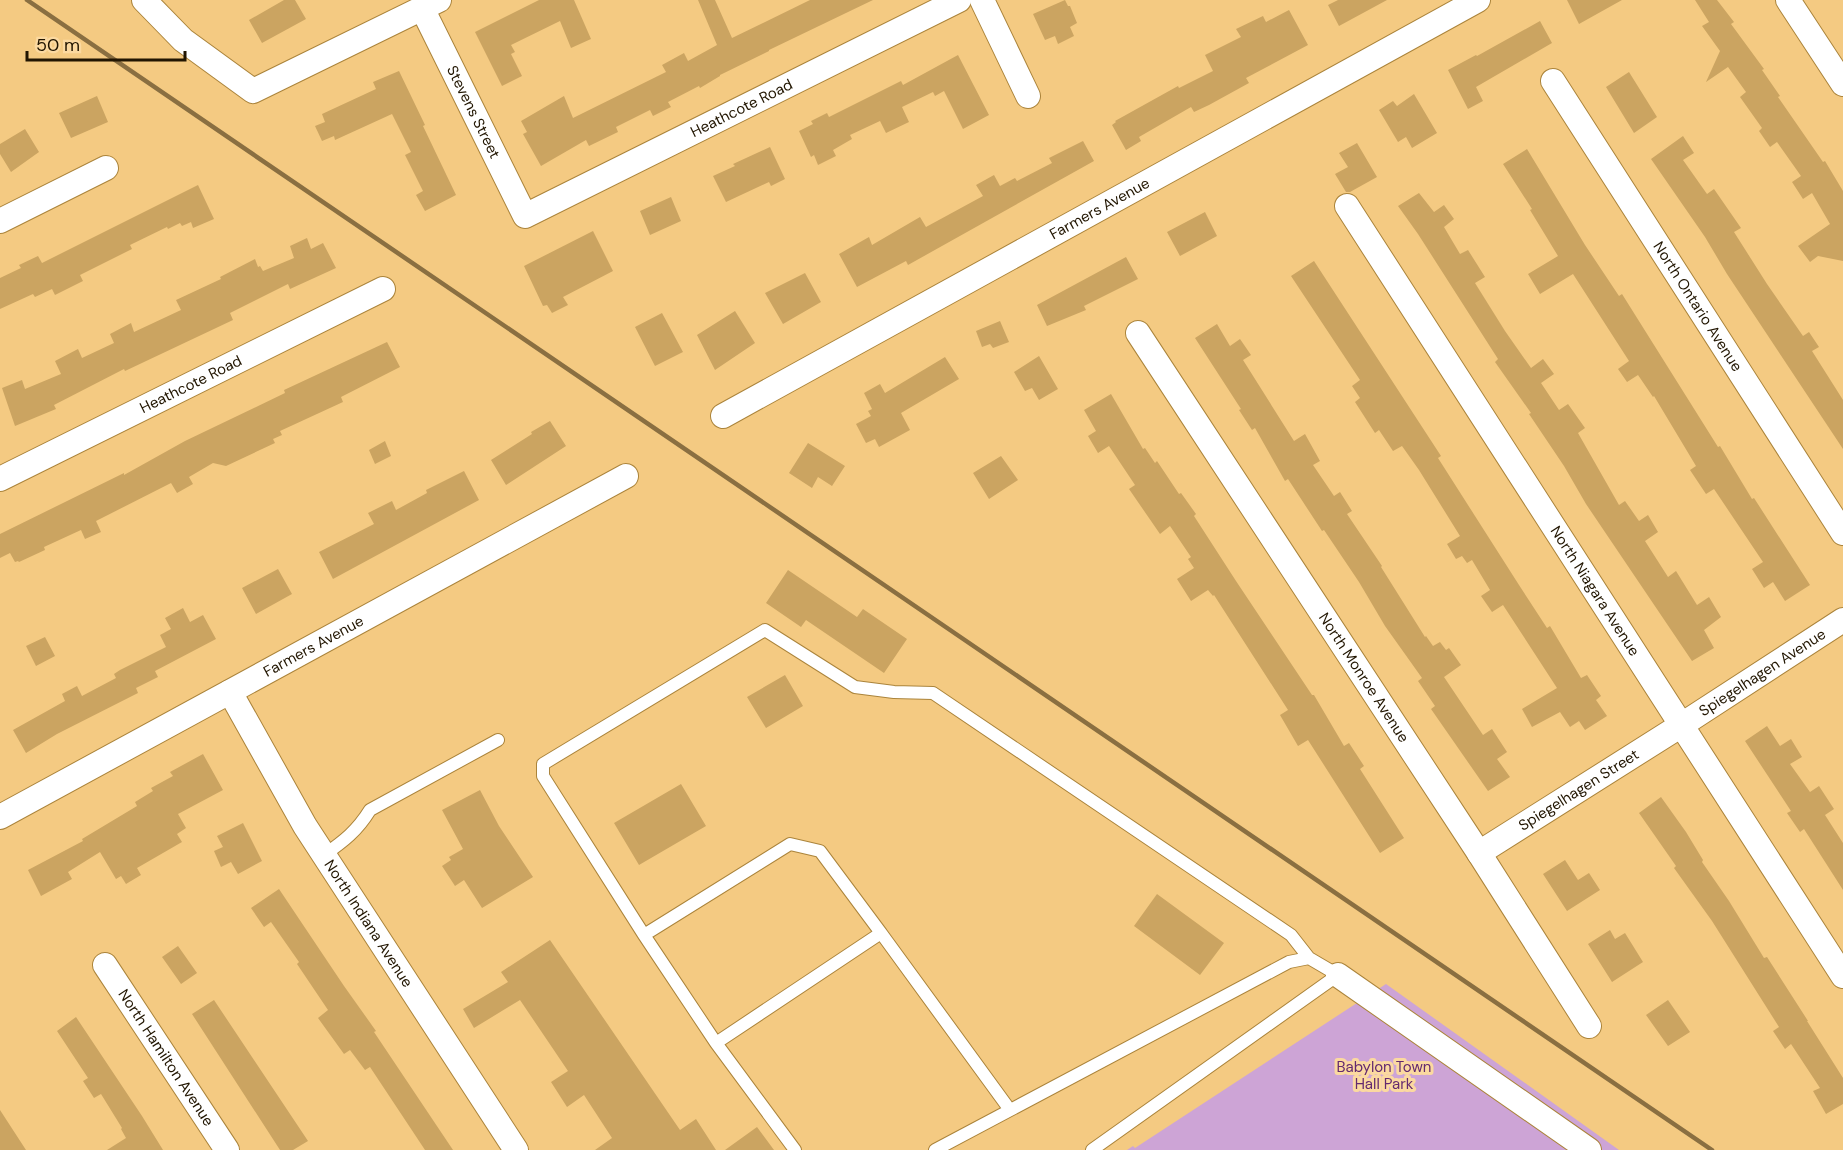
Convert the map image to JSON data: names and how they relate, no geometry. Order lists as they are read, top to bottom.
{
  "streets": {
    "street": [
      "Heathcote Road",
      "Stevens Street",
      "Farmers Avenue",
      "North Ontario Avenue",
      "North Niagara Avenue",
      "Spiegelhagen Avenue",
      "North Monroe Avenue",
      "Spiegelhagen Street",
      "North Indiana Avenue",
      "North Hamilton Avenue"
    ]
  },
  "crossings": [
    ["Heathcote Road", "Stevens Street"],
    ["Farmers Avenue", "North Indiana Avenue"],
    ["North Niagara Avenue", "Spiegelhagen Avenue"],
    ["North Niagara Avenue", "Spiegelhagen Street"],
    ["Spiegelhagen Avenue", "Spiegelhagen Street"],
    ["North Monroe Avenue", "Spiegelhagen Street"]
  ],
  "parks": ["Babylon Town Hall Park"],
  "scale_bar": "50 m"
}
